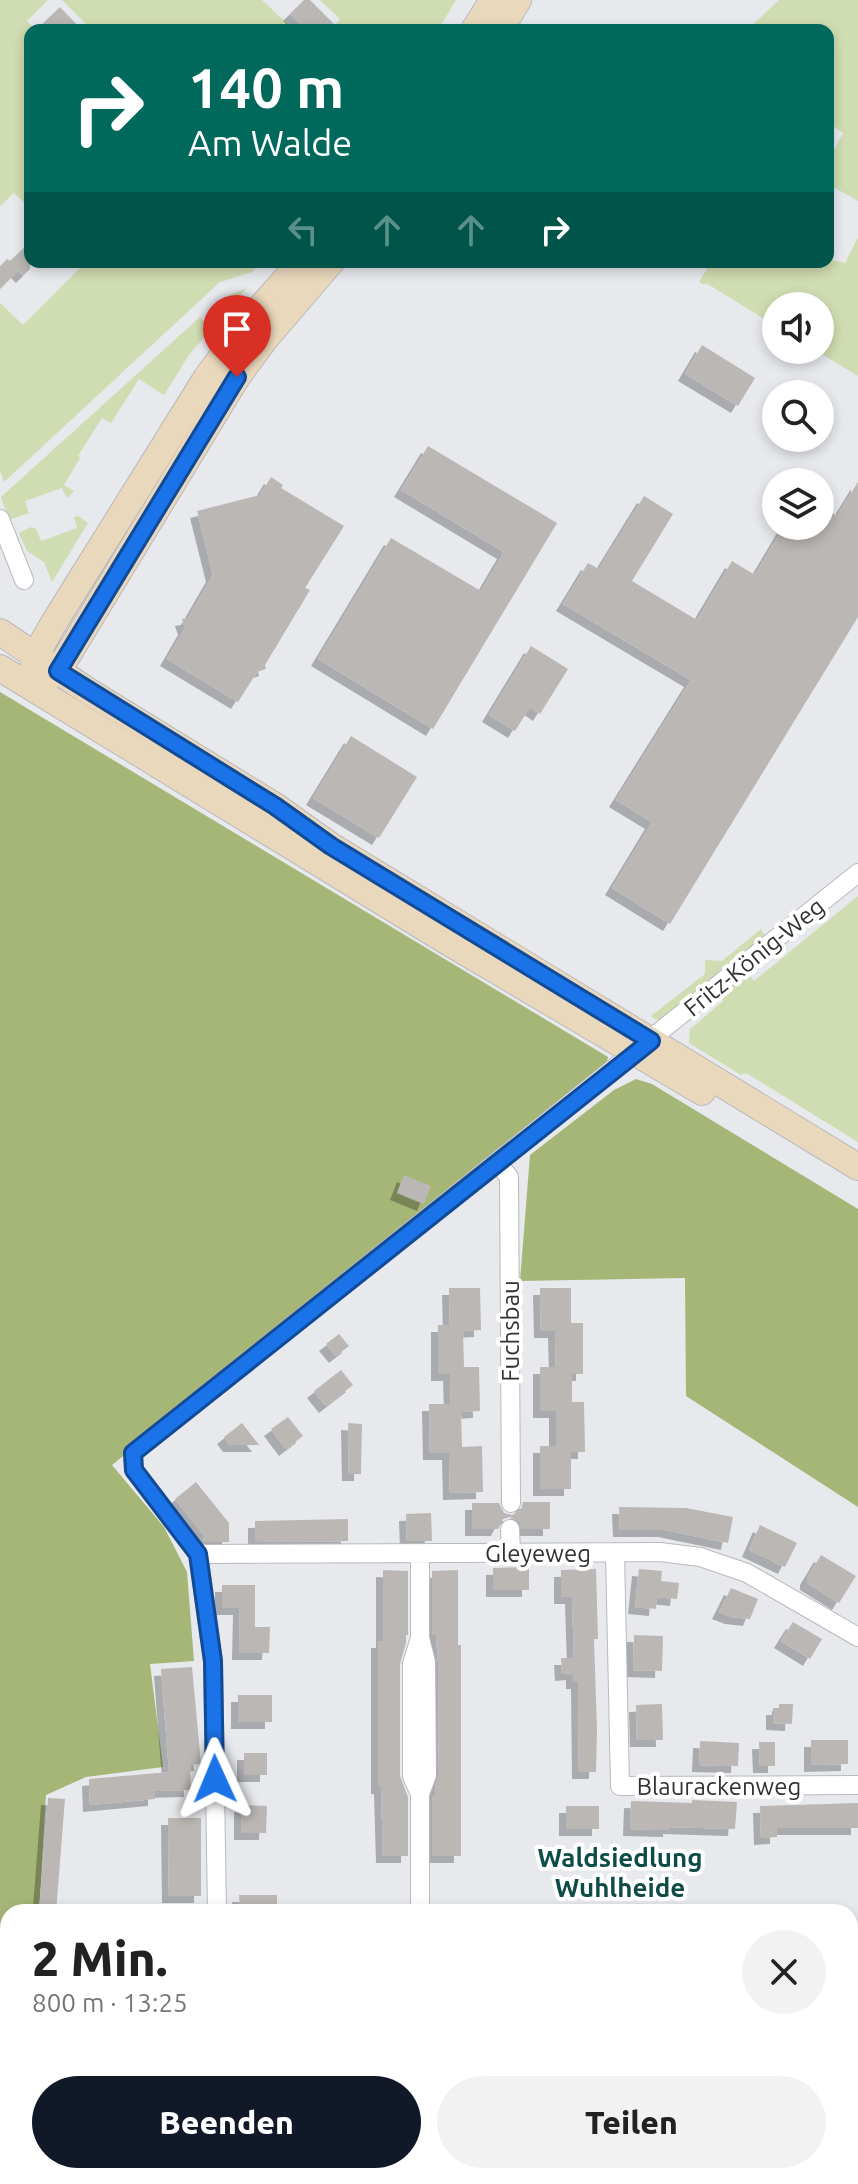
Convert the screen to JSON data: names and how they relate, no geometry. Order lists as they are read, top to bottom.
{
  "streets": {
    "street": [
      "Fritz-König-Weg",
      "Fuchsbau",
      "Gleyeweg",
      "Blaurackenweg"
    ]
  },
  "crossings": [
    ["Fritz-König-Weg", "Fuchsbau"],
    ["Fritz-König-Weg", "Gleyeweg"],
    ["Gleyeweg", "Blaurackenweg"]
  ],
  "districts": ["Waldsiedlung Wuhlheide"],
  "page": {
    "turn": ["140 m", "Am Walde"],
    "heading": ["2 Min.", "800 m · 13:25"],
    "buttons": ["Beenden", "Teilen"]
  }
}
